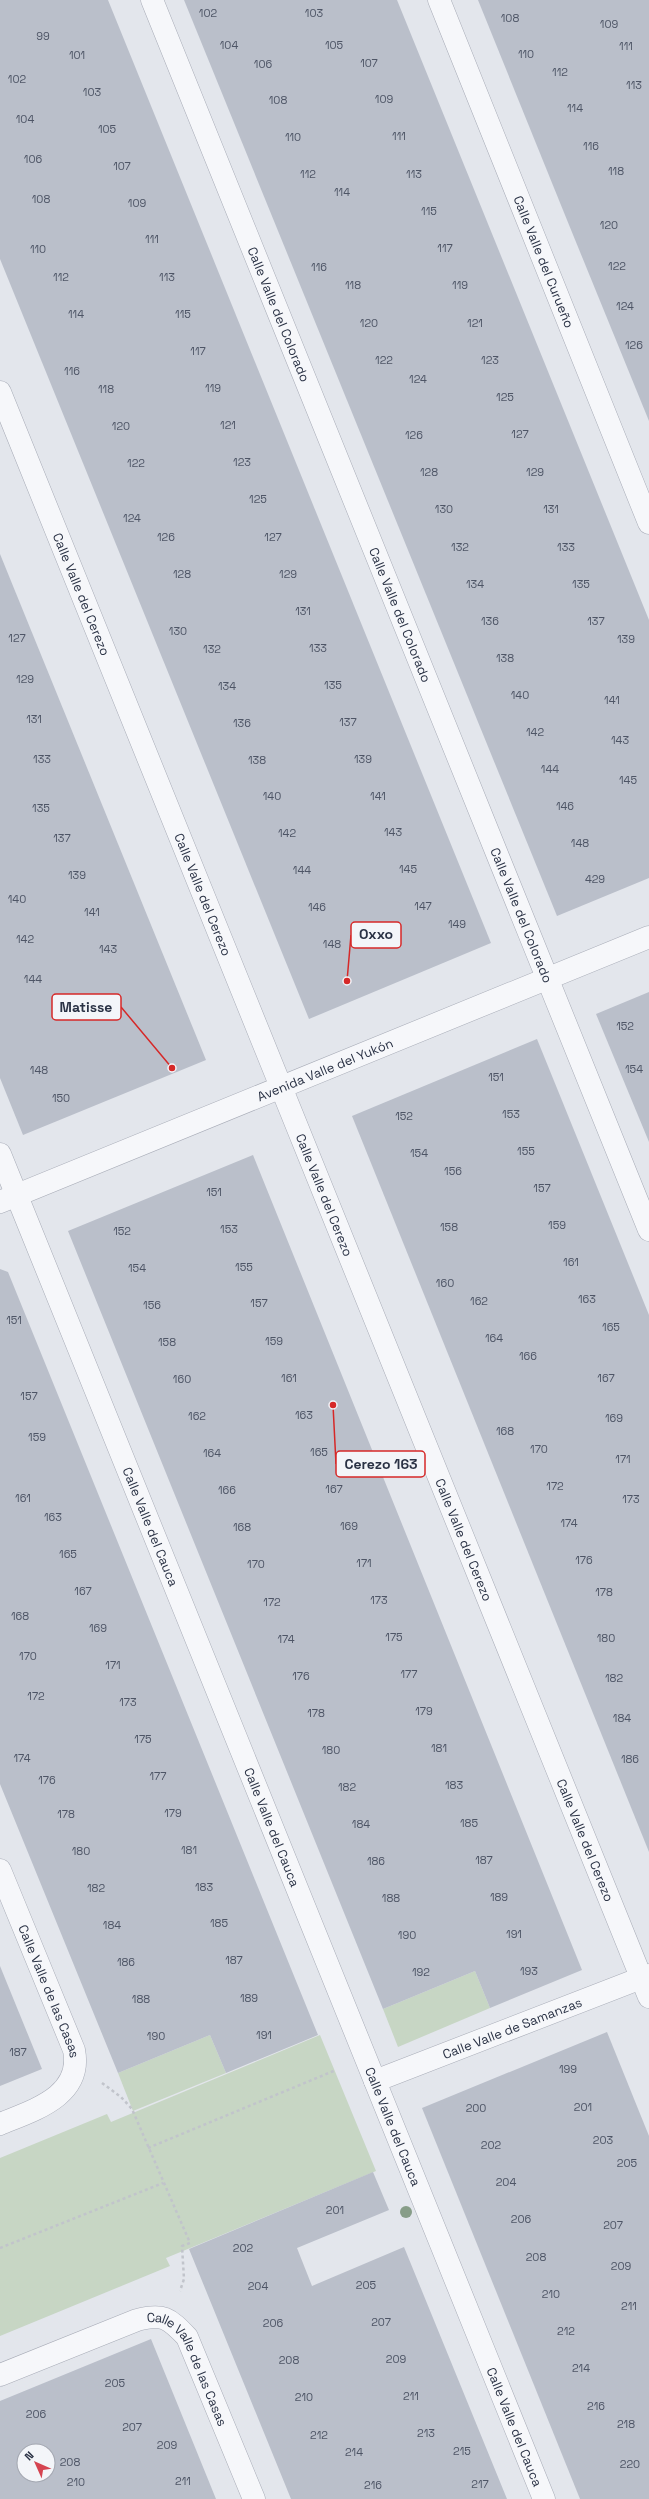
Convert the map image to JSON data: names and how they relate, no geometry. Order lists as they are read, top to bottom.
{
  "streets": {
    "street": [
      "Calle Valle del Curueño",
      "Calle Valle del Colorado",
      "Calle Valle del Cerezo",
      "Avenida Valle del Yukón",
      "Calle Valle del Cauca",
      "Calle Valle de las Casas",
      "Calle Valle de Samanzas"
    ]
  },
  "crossings": [
    ["Calle Valle del Colorado", "Avenida Valle del Yukón"],
    ["Calle Valle del Cerezo", "Avenida Valle del Yukón"],
    ["Calle Valle del Cerezo", "Calle Valle de Samanzas"],
    ["Avenida Valle del Yukón", "Calle Valle del Cauca"],
    ["Calle Valle del Cauca", "Calle Valle de Samanzas"]
  ],
  "places": ["Oxxo", "Matisse", "Cerezo 163"],
  "house_numbers": [
    "102",
    "103",
    "108",
    "109",
    "99",
    "104",
    "105",
    "111",
    "110",
    "101",
    "107",
    "106",
    "112",
    "102",
    "113",
    "103",
    "109",
    "108",
    "114",
    "104",
    "105",
    "111",
    "110",
    "116",
    "106",
    "107",
    "118",
    "112",
    "113",
    "114",
    "108",
    "109",
    "115",
    "120",
    "111",
    "117",
    "110",
    "122",
    "116",
    "112",
    "113",
    "118",
    "119",
    "124",
    "114",
    "115",
    "120",
    "121",
    "126",
    "117",
    "122",
    "123",
    "116",
    "124",
    "119",
    "118",
    "125",
    "121",
    "120",
    "127",
    "126",
    "123",
    "122",
    "128",
    "129",
    "125",
    "130",
    "131",
    "124",
    "126",
    "127",
    "132",
    "133",
    "128",
    "129",
    "134",
    "135",
    "131",
    "136",
    "137",
    "130",
    "127",
    "139",
    "133",
    "132",
    "138",
    "129",
    "135",
    "134",
    "140",
    "141",
    "131",
    "137",
    "136",
    "142",
    "143",
    "133",
    "139",
    "138",
    "144",
    "145",
    "140",
    "141",
    "146",
    "135",
    "143",
    "142",
    "137",
    "148",
    "145",
    "144",
    "139",
    "429",
    "140",
    "147",
    "146",
    "141",
    "149",
    "142",
    "148",
    "143",
    "144",
    "152",
    "154",
    "148",
    "151",
    "150",
    "153",
    "152",
    "155",
    "154",
    "156",
    "157",
    "151",
    "159",
    "158",
    "153",
    "152",
    "161",
    "155",
    "154",
    "160",
    "163",
    "162",
    "157",
    "156",
    "151",
    "165",
    "164",
    "159",
    "158",
    "166",
    "161",
    "167",
    "160",
    "157",
    "163",
    "162",
    "169",
    "168",
    "159",
    "170",
    "165",
    "164",
    "171",
    "172",
    "167",
    "166",
    "161",
    "173",
    "163",
    "174",
    "169",
    "168",
    "165",
    "176",
    "171",
    "170",
    "167",
    "178",
    "173",
    "172",
    "168",
    "169",
    "175",
    "180",
    "174",
    "170",
    "171",
    "177",
    "176",
    "182",
    "172",
    "173",
    "179",
    "178",
    "184",
    "175",
    "181",
    "180",
    "174",
    "186",
    "177",
    "176",
    "183",
    "182",
    "179",
    "178",
    "185",
    "184",
    "181",
    "180",
    "187",
    "186",
    "183",
    "182",
    "189",
    "188",
    "185",
    "184",
    "191",
    "190",
    "187",
    "186",
    "193",
    "192",
    "189",
    "188",
    "191",
    "190",
    "187",
    "199",
    "201",
    "200",
    "203",
    "202",
    "205",
    "204",
    "201",
    "206",
    "207",
    "202",
    "208",
    "209",
    "205",
    "204",
    "210",
    "211",
    "207",
    "206",
    "212",
    "209",
    "208",
    "214",
    "205",
    "211",
    "210",
    "216",
    "206",
    "218",
    "207",
    "213",
    "212",
    "209",
    "215",
    "214",
    "208",
    "220",
    "211",
    "210",
    "217",
    "216"
  ],
  "north": "top left"
}
